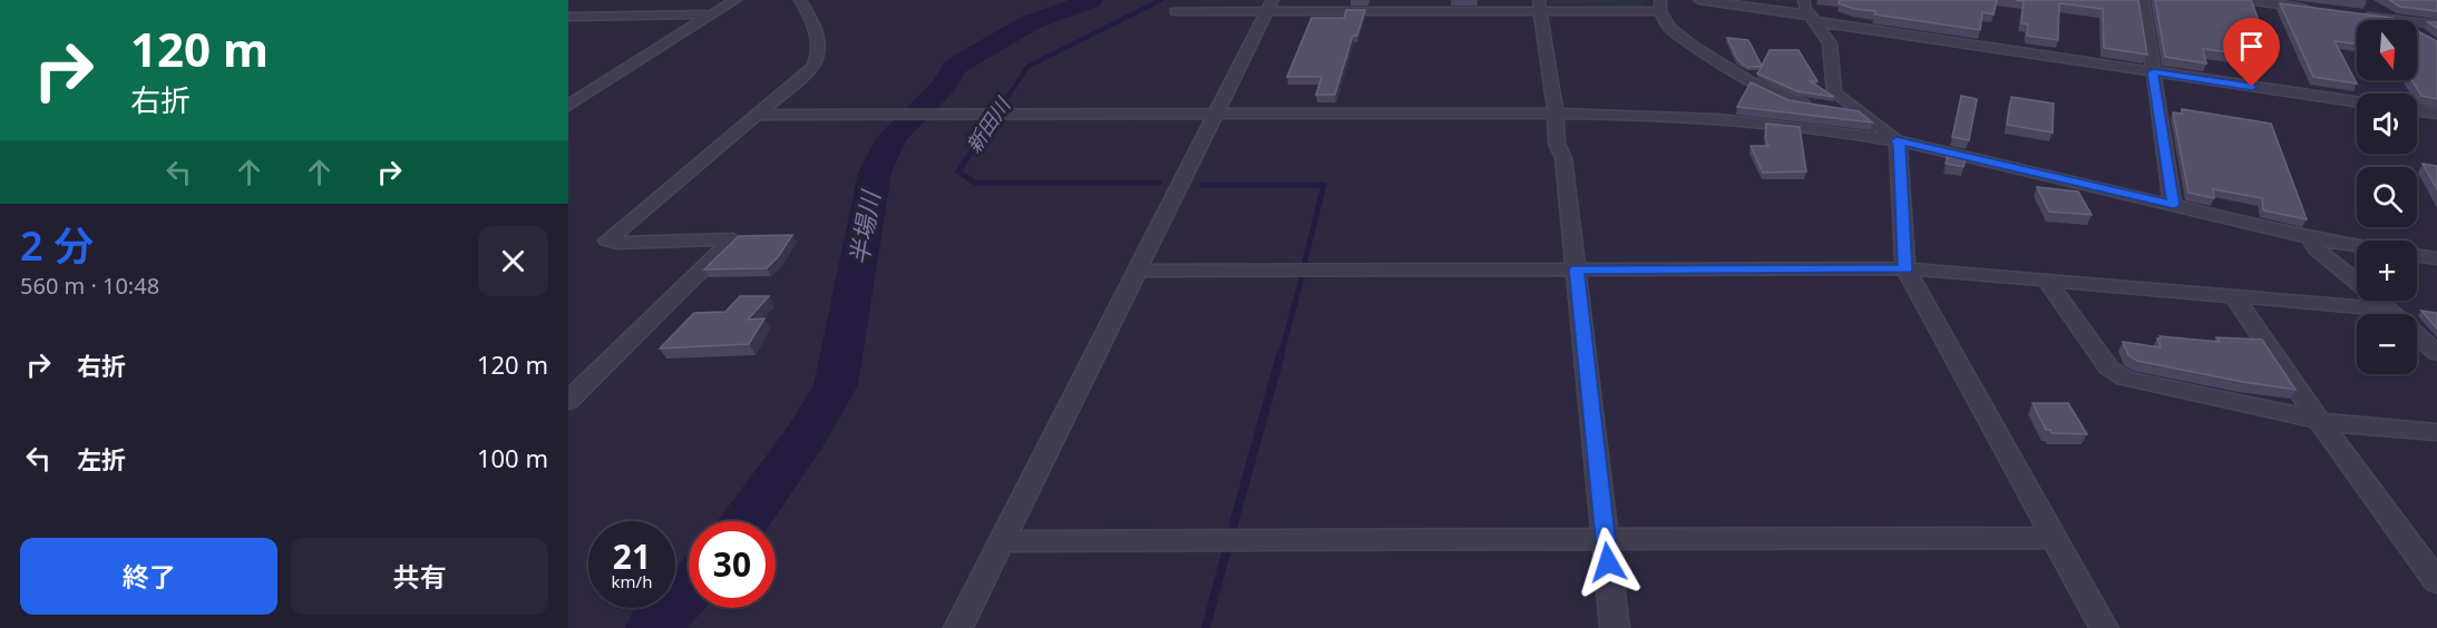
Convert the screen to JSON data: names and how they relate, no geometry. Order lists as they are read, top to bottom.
{
  "water": ["新田川", "半場川"],
  "north": "bottom",
  "page": {
    "turn": ["120 m", "右折"],
    "map_buttons": ["+", "−"],
    "heading": ["2 分", "560 m · 10:48"],
    "list": [
      {
        "name": "右折",
        "value": "120 m"
      },
      {
        "name": "左折",
        "value": "100 m"
      }
    ],
    "speed": "21 km/h",
    "limit": "30",
    "buttons": ["終了", "共有"]
  }
}
